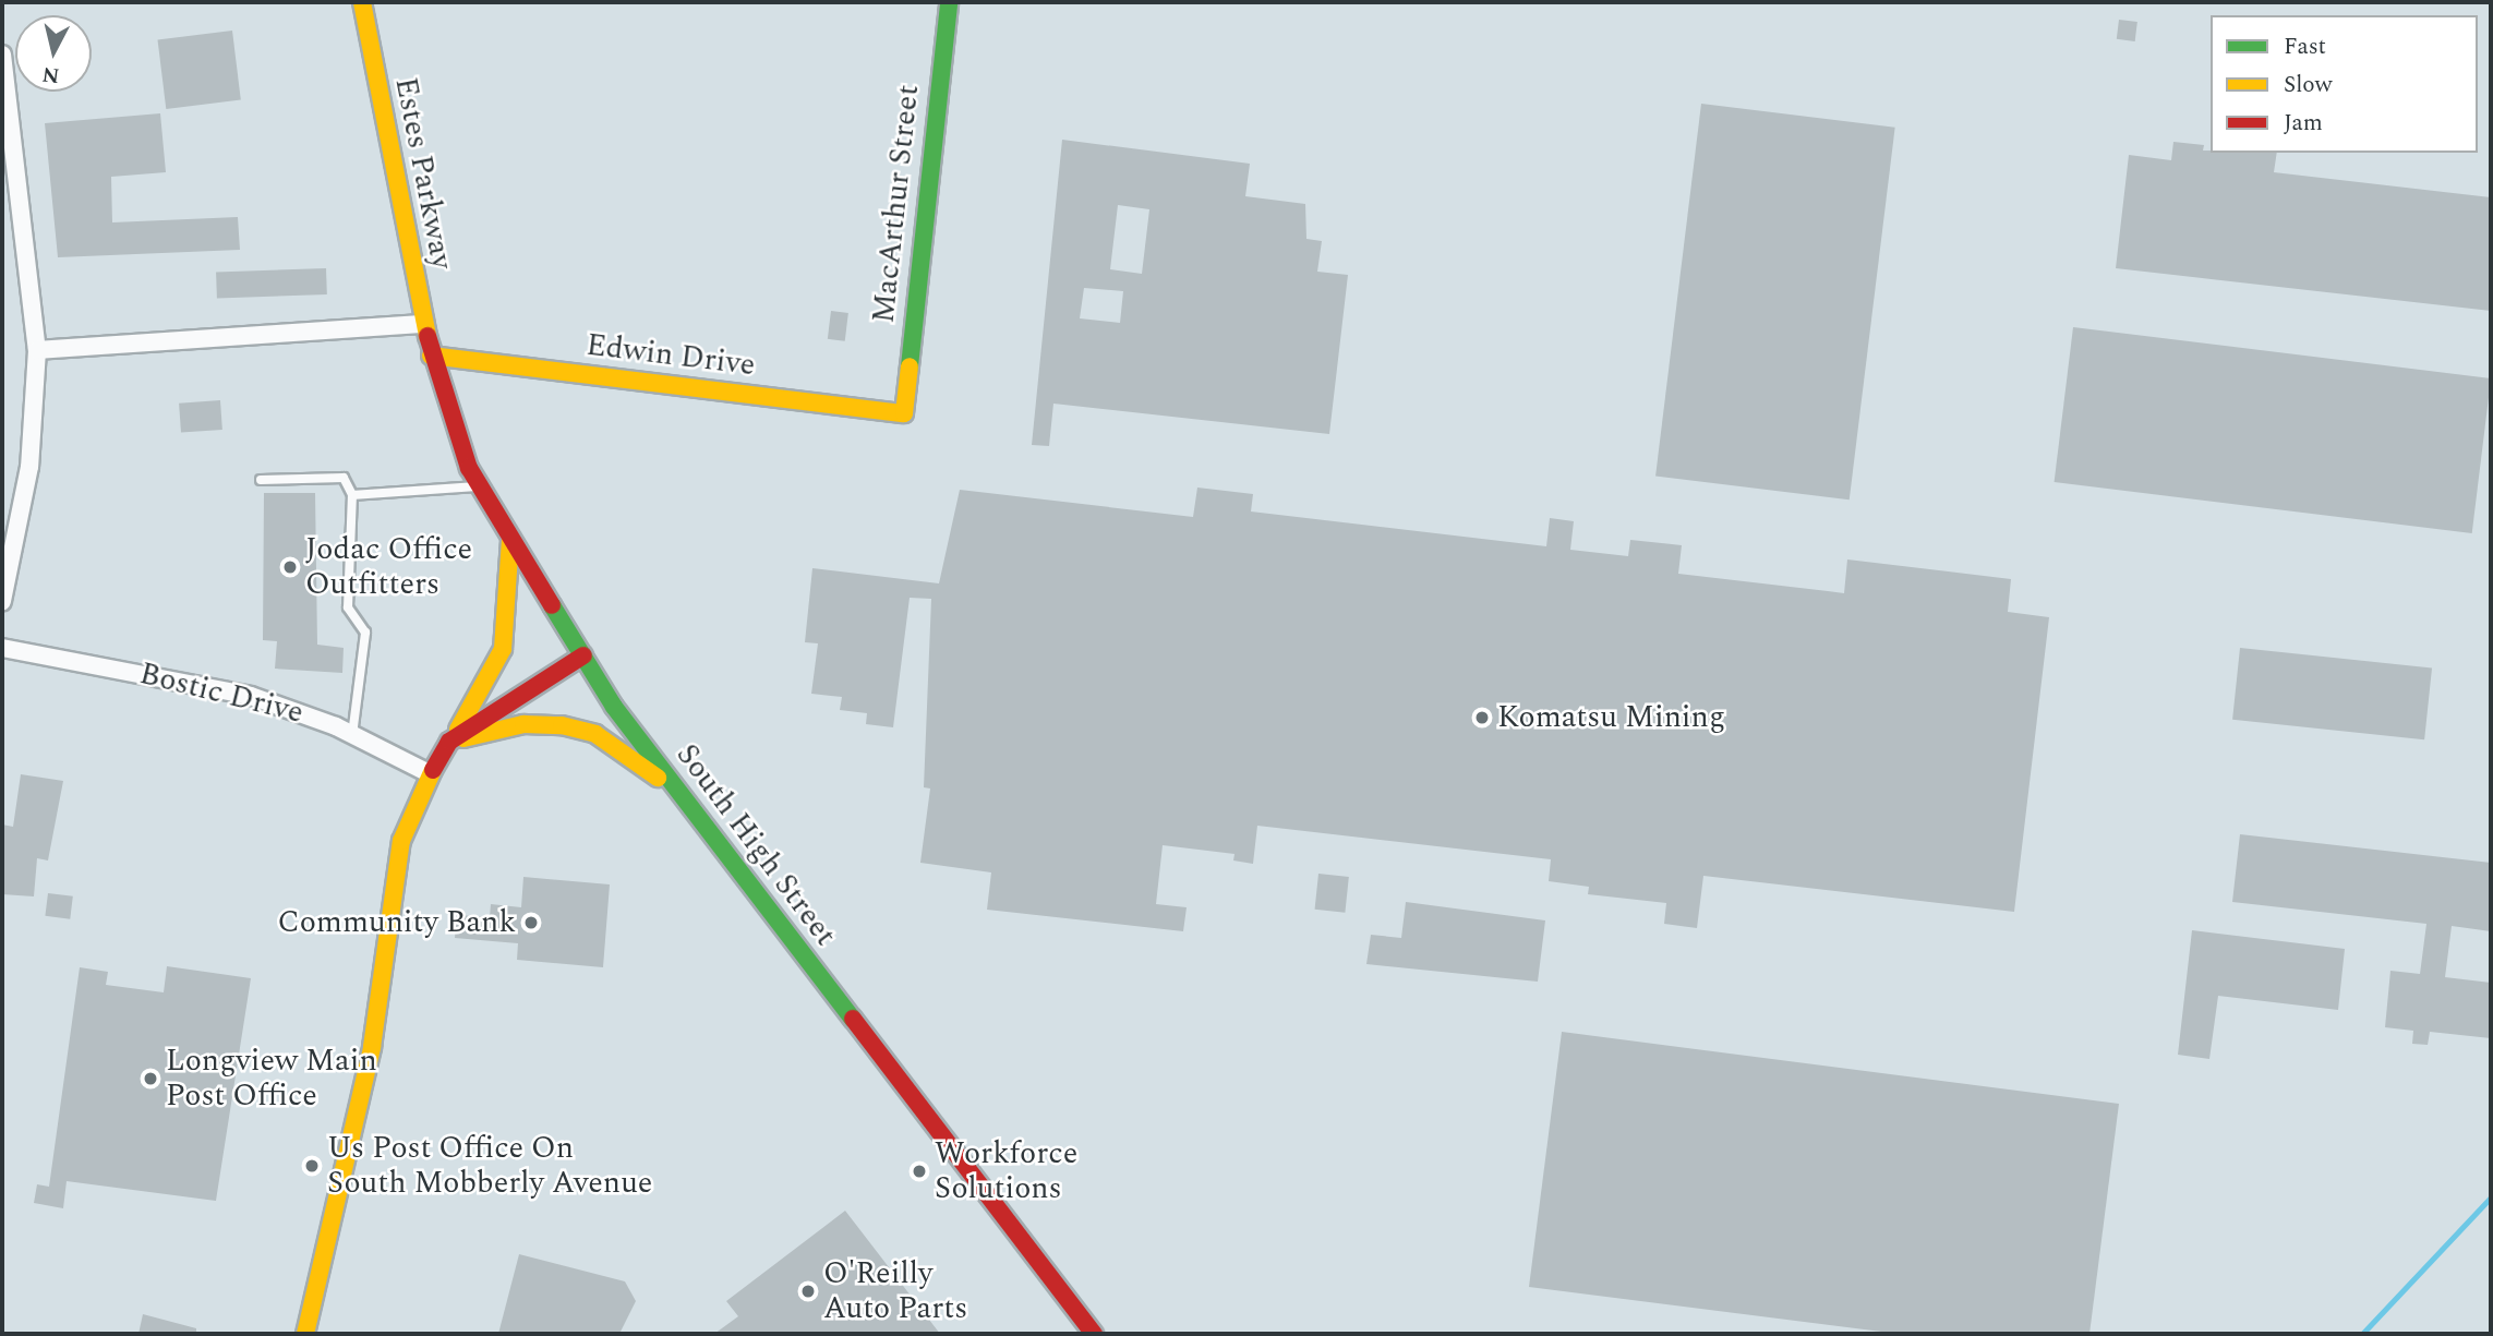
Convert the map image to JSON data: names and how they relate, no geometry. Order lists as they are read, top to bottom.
{
  "streets": {
    "main road": [
      "Estes Parkway",
      "MacArthur Street",
      "Edwin Drive",
      "South High Street"
    ],
    "street": ["Bostic Drive"]
  },
  "crossings": [
    ["Estes Parkway", "Edwin Drive"],
    ["Estes Parkway", "South High Street"],
    ["MacArthur Street", "Edwin Drive"],
    ["Edwin Drive", "South High Street"]
  ],
  "places": [
    "Jodac Office Outfitters",
    "Komatsu Mining",
    "Community Bank",
    "Longview Main Post Office",
    "Us Post Office On South Mobberly Avenue",
    "Workforce Solutions",
    "O'Reilly Auto Parts"
  ],
  "legend": ["Fast", "Slow", "Jam"],
  "north": "bottom"
}
